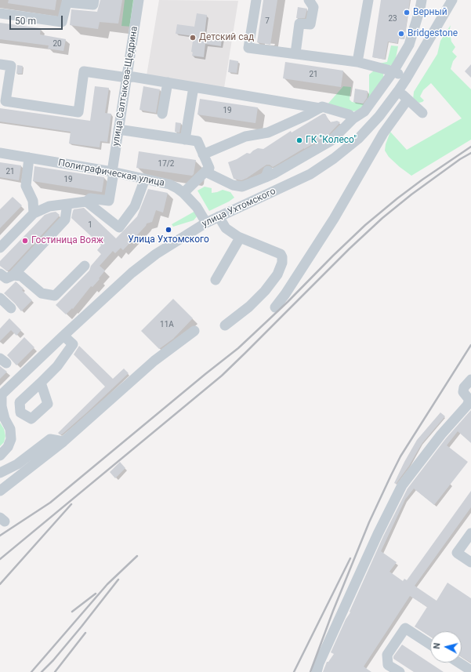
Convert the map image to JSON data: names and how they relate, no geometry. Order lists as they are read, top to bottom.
{
  "streets": {
    "street": ["улица Салтыкова-Щедрина", "Полиграфическая улица", "улица Ухтомского"]
  },
  "crossings": [
    ["улица Салтыкова-Щедрина", "Полиграфическая улица"],
    ["Полиграфическая улица", "улица Ухтомского"]
  ],
  "places": [
    "Верный",
    "Bridgestone",
    "Детский сад",
    "ГК \"Колесо\"",
    "Улица Ухтомского",
    "Гостиница Вояж"
  ],
  "house_numbers": [
    "23",
    "7",
    "20",
    "21",
    "19",
    "17/2",
    "21",
    "19",
    "1",
    "11А"
  ],
  "scale_bar": "50 m",
  "north": "left"
}
